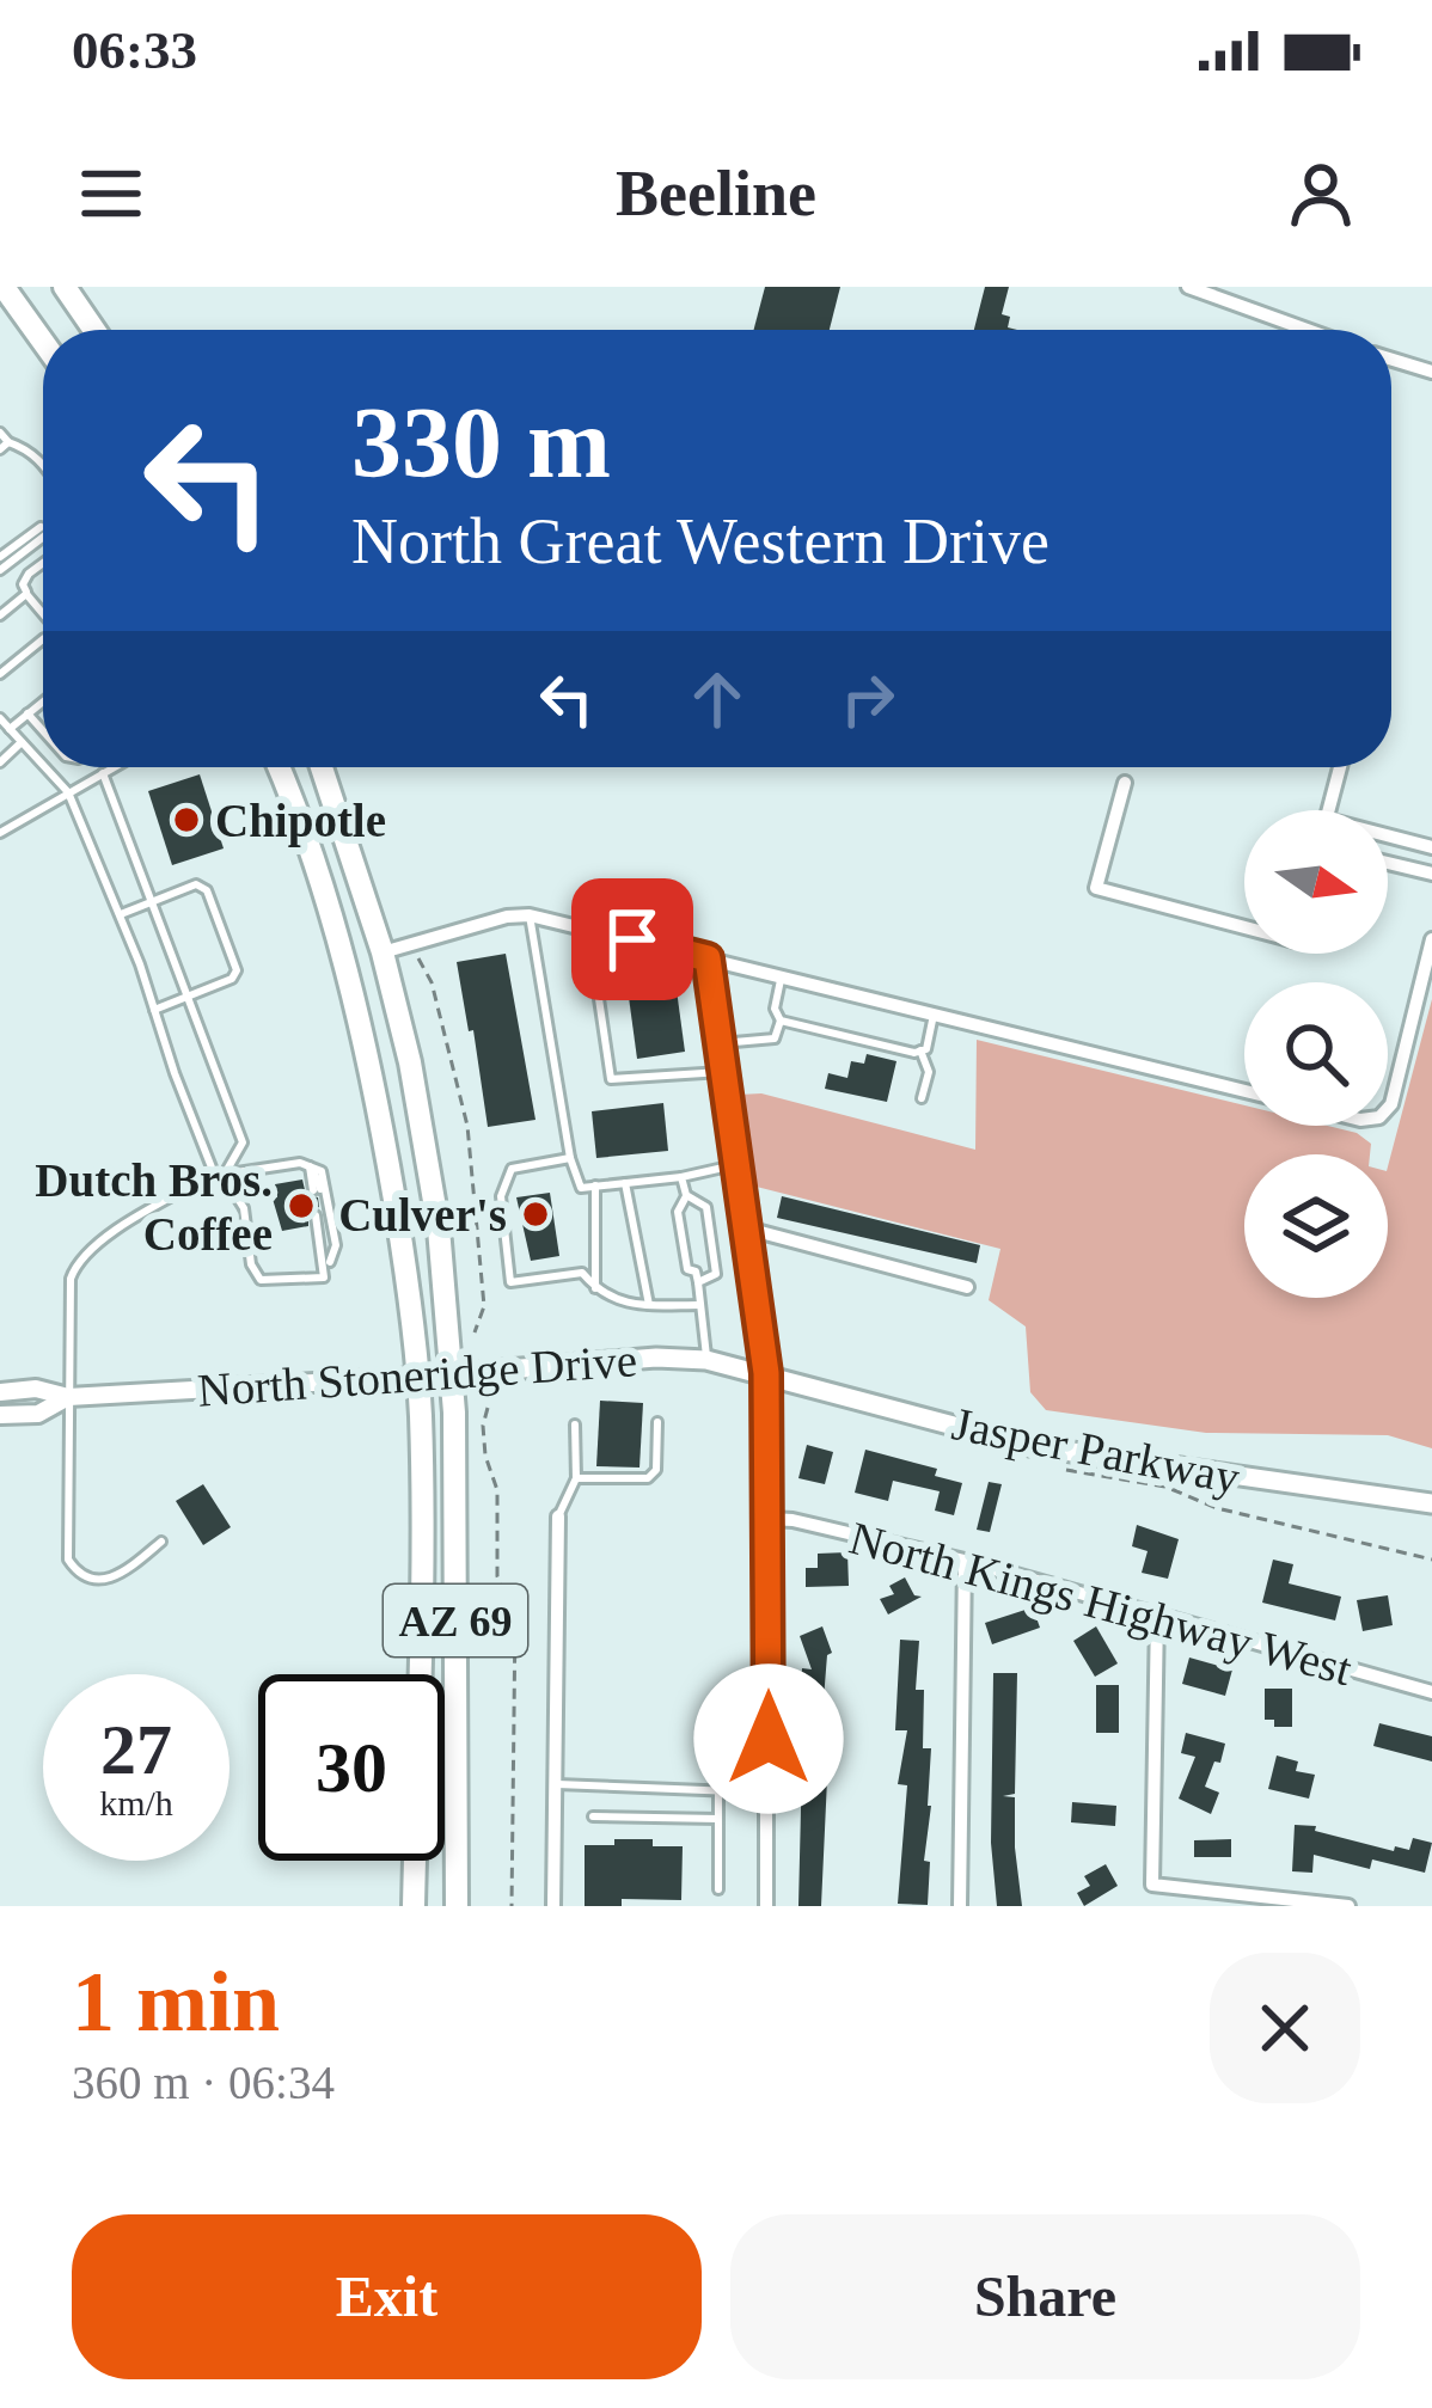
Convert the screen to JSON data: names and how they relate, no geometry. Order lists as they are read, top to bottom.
{
  "streets": {
    "main road": ["North Stoneridge Drive", "Jasper Parkway", "AZ 69"],
    "street": ["North Kings Highway West"]
  },
  "crossings": [
    ["North Stoneridge Drive", "Jasper Parkway"],
    ["North Stoneridge Drive", "AZ 69"]
  ],
  "places": ["Chipotle", "Dutch Bros. Coffee", "Culver's"],
  "north": "right",
  "page": {
    "status": "06:33",
    "header": "Beeline",
    "turn": ["330 m", "North Great Western Drive"],
    "speed": "27 km/h",
    "limit": "30",
    "heading": ["1 min", "360 m · 06:34"],
    "buttons": ["Exit", "Share"]
  }
}
